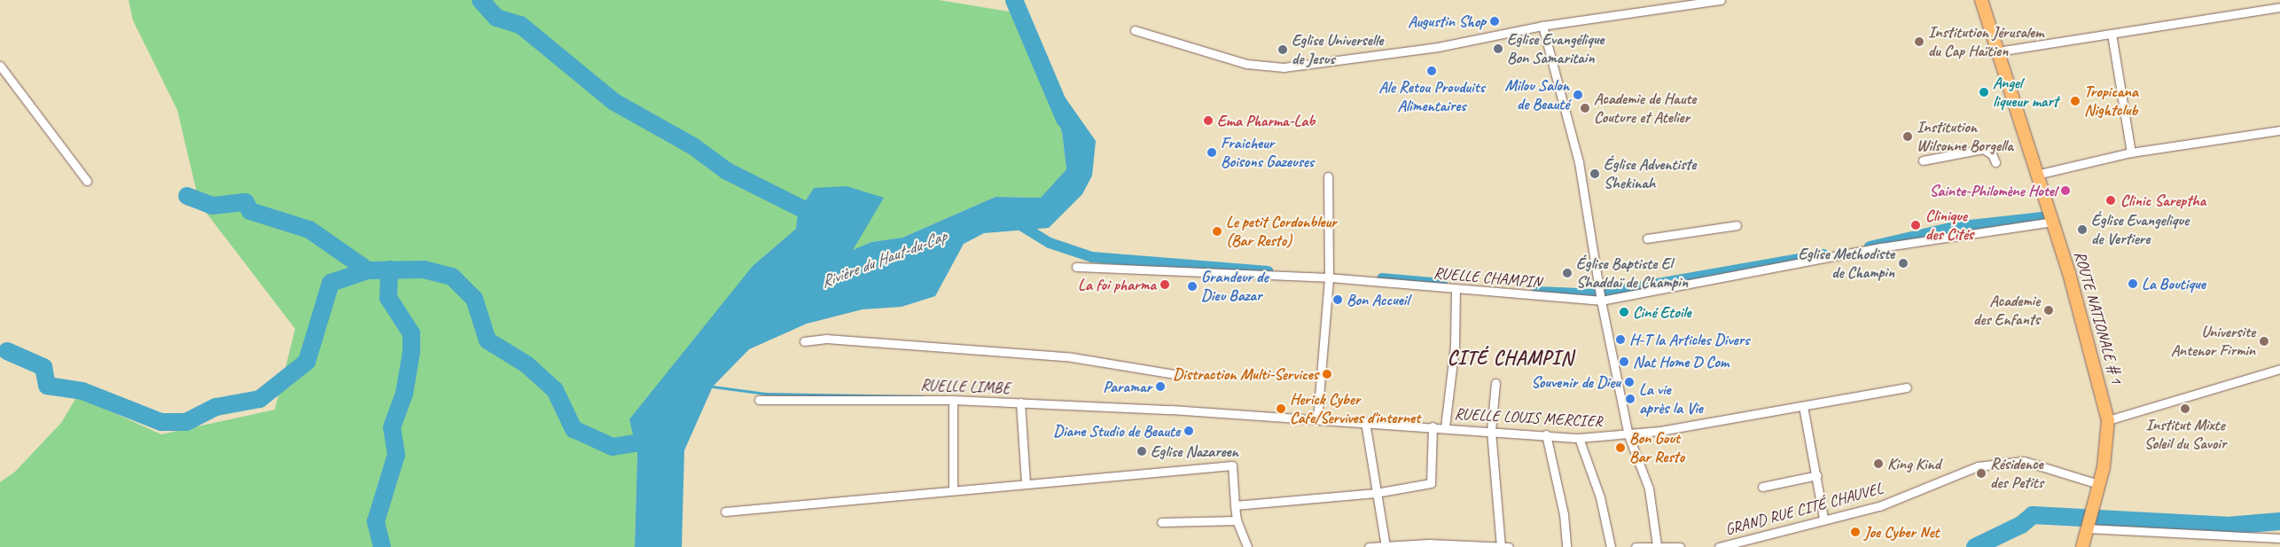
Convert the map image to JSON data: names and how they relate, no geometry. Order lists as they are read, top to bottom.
{
  "streets": {
    "main road": ["ROUTE NATIONALE # 1"],
    "street": [
      "RUELLE CHAMPIN",
      "RUELLE LIMBE",
      "RUELLE LOUIS MERCIER",
      "GRAND RUE CITÉ CHAUVEL"
    ]
  },
  "crossings": [
    ["RUELLE CHAMPIN", "ROUTE NATIONALE # 1"],
    ["ROUTE NATIONALE # 1", "GRAND RUE CITÉ CHAUVEL"],
    ["RUELLE LIMBE", "RUELLE LOUIS MERCIER"]
  ],
  "districts": ["CITÉ CHAMPIN"],
  "water": ["Rivière du Haut-du-Cap"],
  "places": [
    "Augustin Shop",
    "Institution Jérusalem du Cap Haïtien",
    "Eglise Evangélique Bon Samaritain",
    "Eglise Universelle de Jesus",
    "Ale Retou Prouduits Alimentaires",
    "Angel liqueur mart",
    "Milou Salon de Beauté",
    "Tropicana Nightclub",
    "Academie de Haute Couture et Atelier",
    "Ema Pharma-Lab",
    "Institution Wilsonne Borgella",
    "Fraicheur Boisons Gazeuses",
    "Église Adventiste Shekinah",
    "Sainte-Philomène Hotel",
    "Clinic Sareptha",
    "Clinique des Cités",
    "Église Evangelique de Vertiere",
    "Le petit Cordonbleur (Bar Resto)",
    "Eglise Methodiste de Champin",
    "Église Baptiste El Shaddaï de Champin",
    "La Boutique",
    "La foi pharma",
    "Grandeur de Dieu Bazar",
    "Bon Accueil",
    "Academie des Enfants",
    "Ciné Etoile",
    "H-T la Articles Divers",
    "Universite Antenor Firmin",
    "Nat Home D Com",
    "Distraction Multi-Services",
    "Souvenir de Dieu",
    "Paramar",
    "La vie après la Vie",
    "Herick Cyber Cafe/Servives d'internet",
    "Institut Mixte Soleil du Savoir",
    "Diane Studio de Beaute",
    "Bon Gout Bar Resto",
    "Eglise Nazareen",
    "King Kind",
    "Résidence des Petits",
    "Joe Cyber Net"
  ]
}
